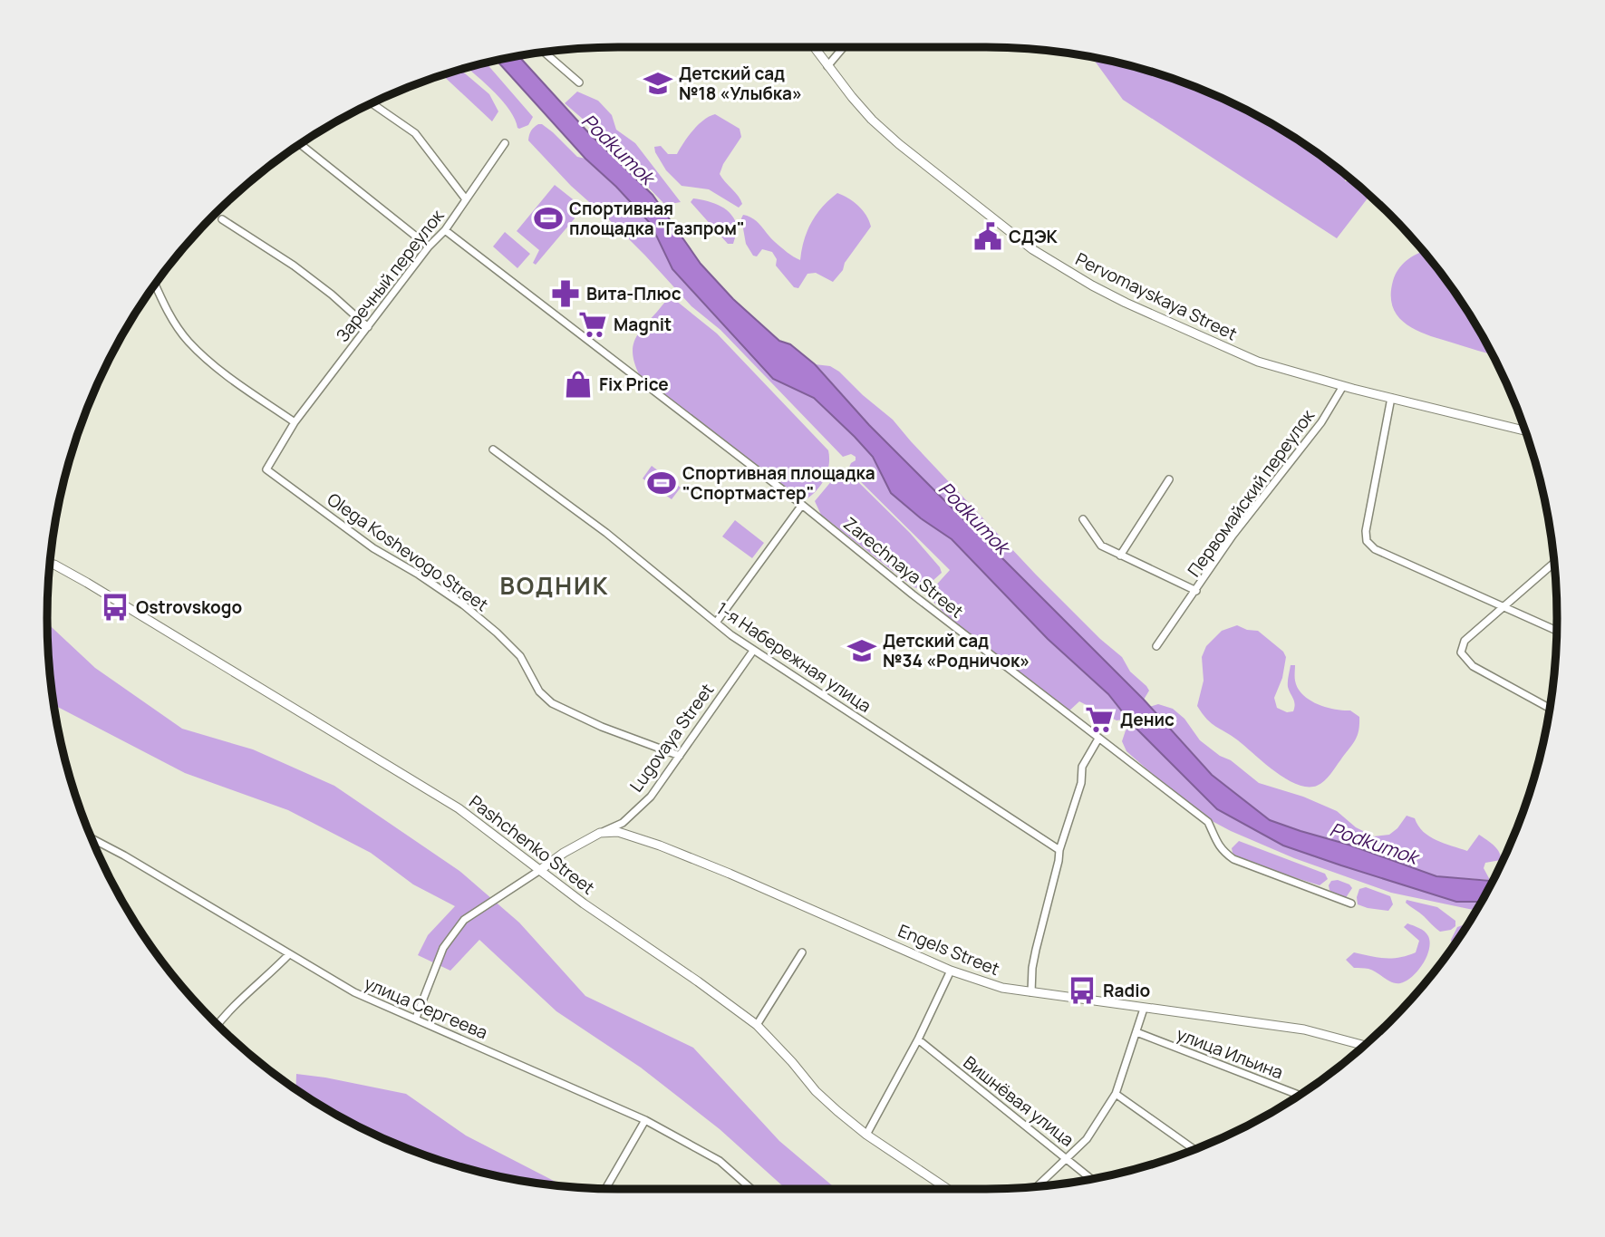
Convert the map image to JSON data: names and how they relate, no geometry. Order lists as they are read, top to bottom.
{
  "streets": {
    "street": [
      "Заречный переулок",
      "Pervomayskaya Street",
      "Первомайский переулок",
      "Olega Koshevogo Street",
      "Zarechnaya Street",
      "1-я Набережная улица",
      "Lugovaya Street",
      "Pashchenko Street",
      "Engels Street",
      "улица Сергеева",
      "улица Ильина",
      "Вишнёвая улица"
    ]
  },
  "crossings": [
    ["Заречный переулок", "Olega Koshevogo Street"],
    ["Заречный переулок", "Zarechnaya Street"],
    ["Pervomayskaya Street", "Первомайский переулок"],
    ["Olega Koshevogo Street", "Lugovaya Street"],
    ["1-я Набережная улица", "Lugovaya Street"],
    ["Lugovaya Street", "Pashchenko Street"],
    ["Lugovaya Street", "Engels Street"]
  ],
  "districts": ["ВОДНИК"],
  "water": ["Podkumok"],
  "places": {
    "school or university": ["Детский сад №18 «Улыбка»", "Детский сад №34 «Родничок»"],
    "sports": ["Спортивная площадка \"Газпром\"", "Спортивная площадка \"Спортмастер\""],
    "public building": ["СДЭК"],
    "pharmacy": ["Вита-Плюс"],
    "supermarket": ["Magnit", "Денис"],
    "shop": ["Fix Price"],
    "bus stop": ["Ostrovskogo", "Radio"]
  }
}
